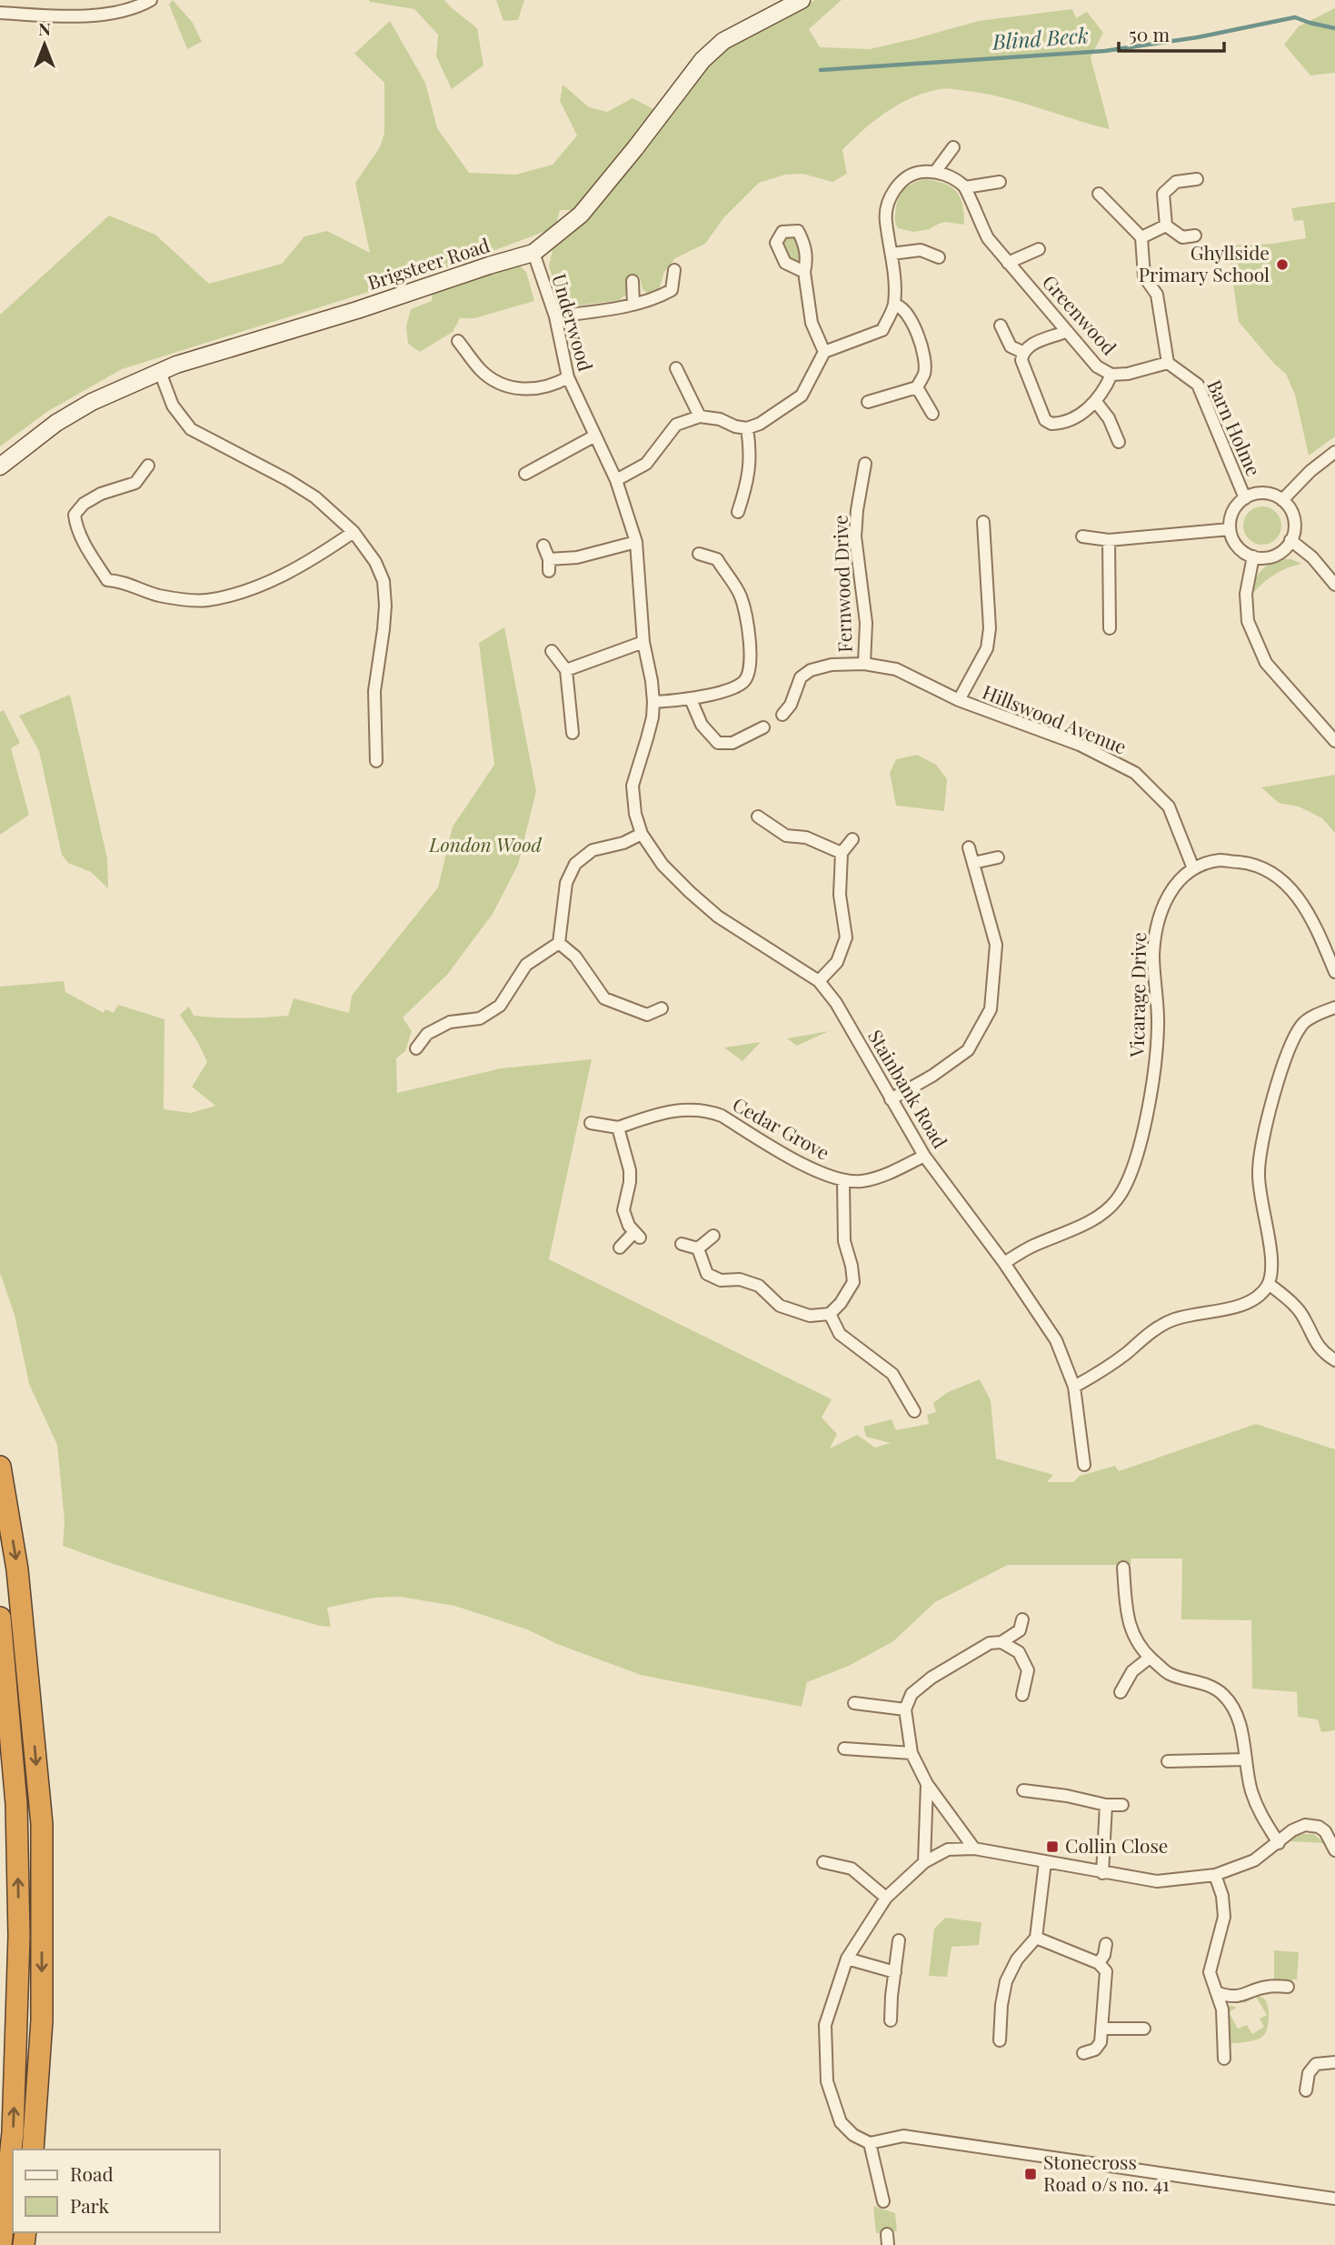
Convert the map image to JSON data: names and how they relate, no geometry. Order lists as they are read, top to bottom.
{
  "streets": {
    "street": [
      "Brigsteer Road",
      "Greenwood",
      "Underwood",
      "Barn Holme",
      "Fernwood Drive",
      "Hillswood Avenue",
      "Vicarage Drive",
      "Stainbank Road",
      "Cedar Grove"
    ]
  },
  "crossings": [
    ["Brigsteer Road", "Underwood"],
    ["Greenwood", "Barn Holme"],
    ["Underwood", "Stainbank Road"],
    ["Fernwood Drive", "Hillswood Avenue"],
    ["Hillswood Avenue", "Vicarage Drive"],
    ["Vicarage Drive", "Stainbank Road"],
    ["Stainbank Road", "Cedar Grove"]
  ],
  "water": ["Blind Beck"],
  "parks": ["London Wood"],
  "places": {
    "other": ["Ghyllside Primary School"],
    "transit": ["Collin Close", "Stonecross Road o/s no. 41"]
  },
  "legend": ["Road", "Park"],
  "scale_bar": "50 m",
  "north": "top"
}
